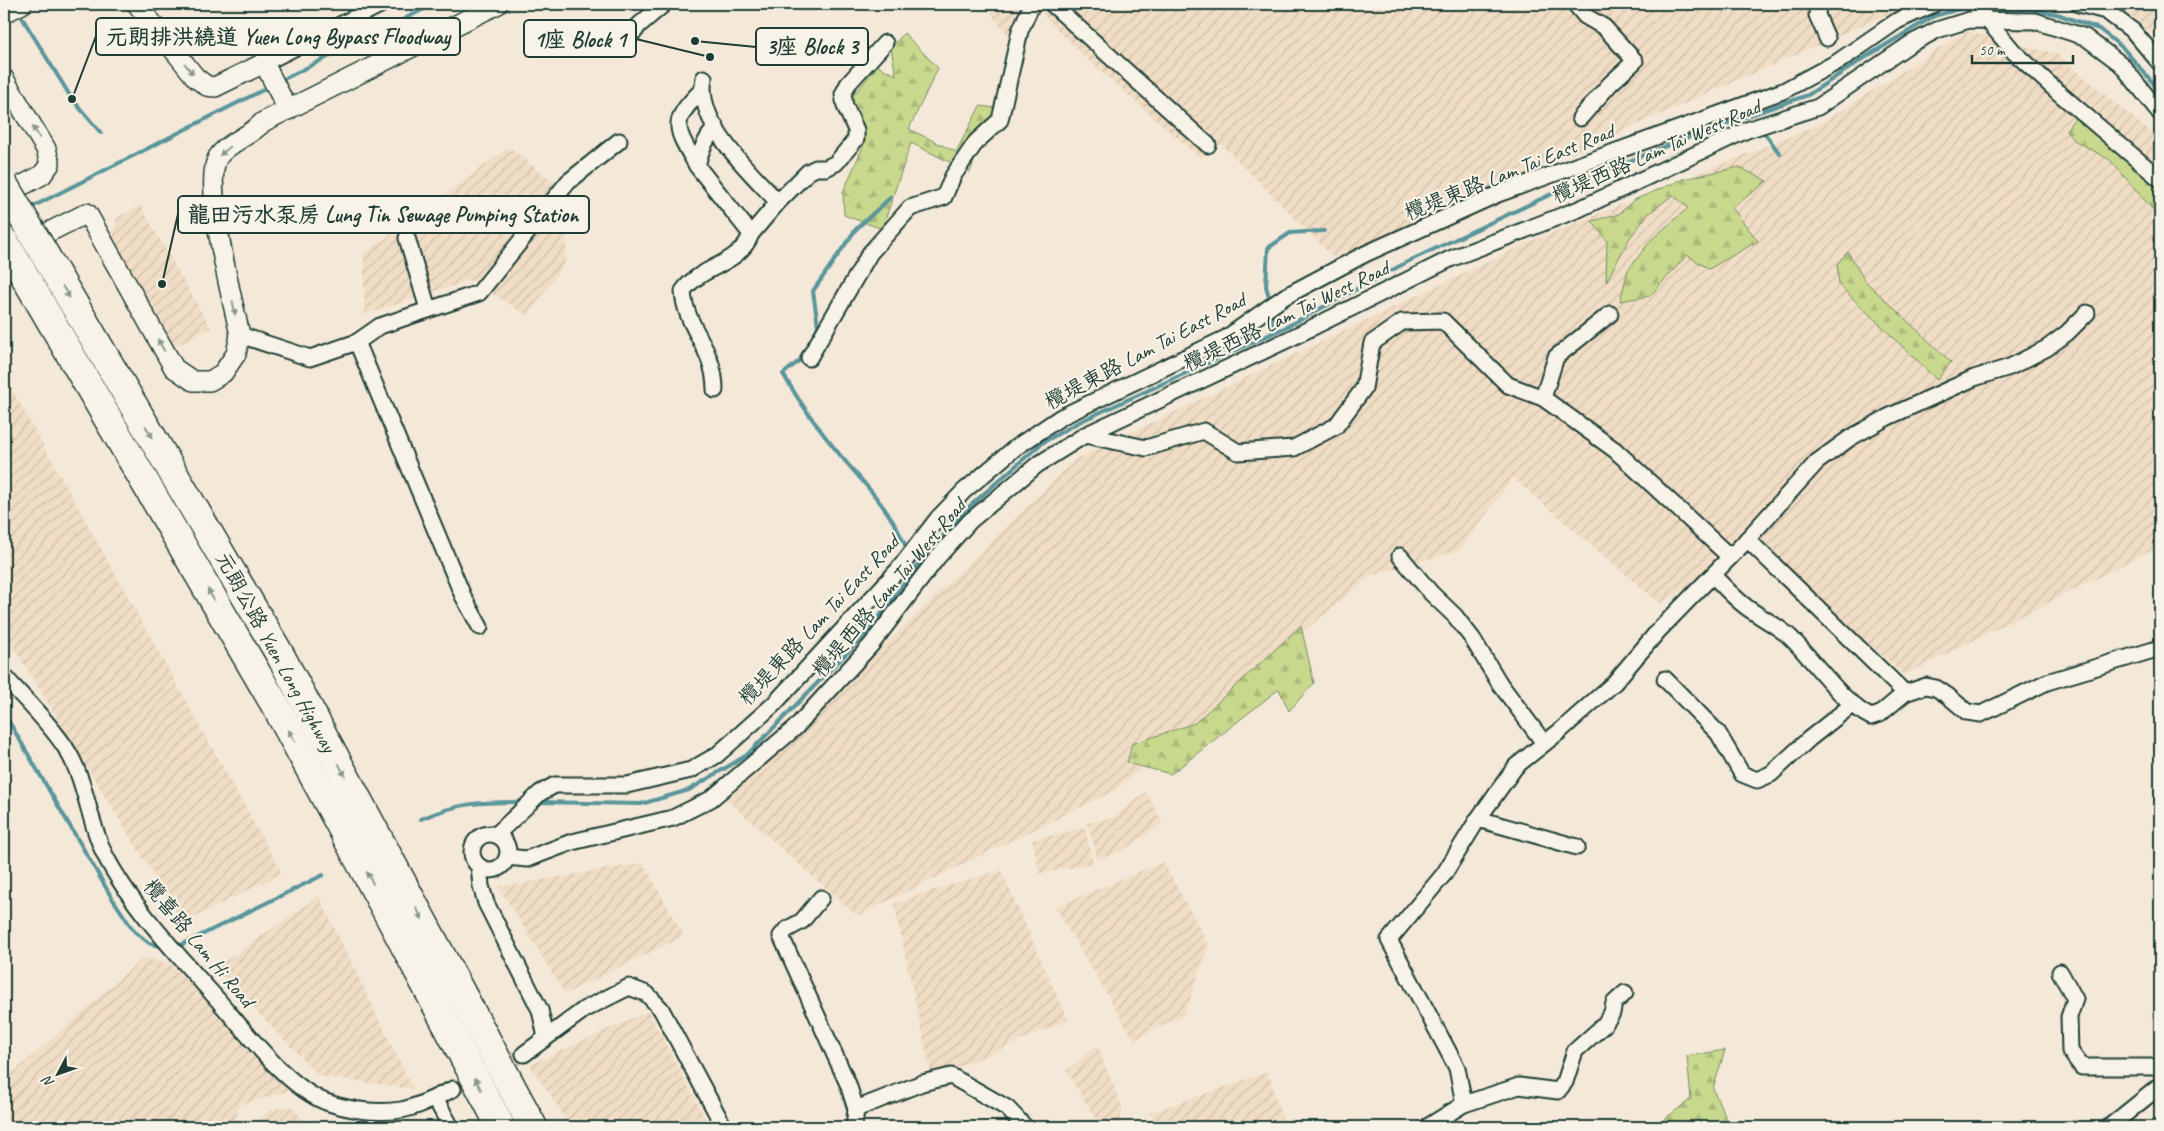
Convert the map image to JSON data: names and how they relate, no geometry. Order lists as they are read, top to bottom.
{
  "streets": {
    "highway": ["元朗公路 Yuen Long Highway"],
    "street": ["欖堤西路 Lam Tai West Road", "欖堤東路 Lam Tai East Road", "欖喜路 Lam Hi Road"]
  },
  "crossings": [
    ["欖堤西路 Lam Tai West Road", "欖堤東路 Lam Tai East Road"]
  ],
  "places": [
    "3座 Block 3",
    "1座 Block 1",
    "元朗排洪繞道 Yuen Long Bypass Floodway",
    "龍田污水泵房 Lung Tin Sewage Pumping Station"
  ],
  "scale_bar": "50 m",
  "north": "bottom left"
}
